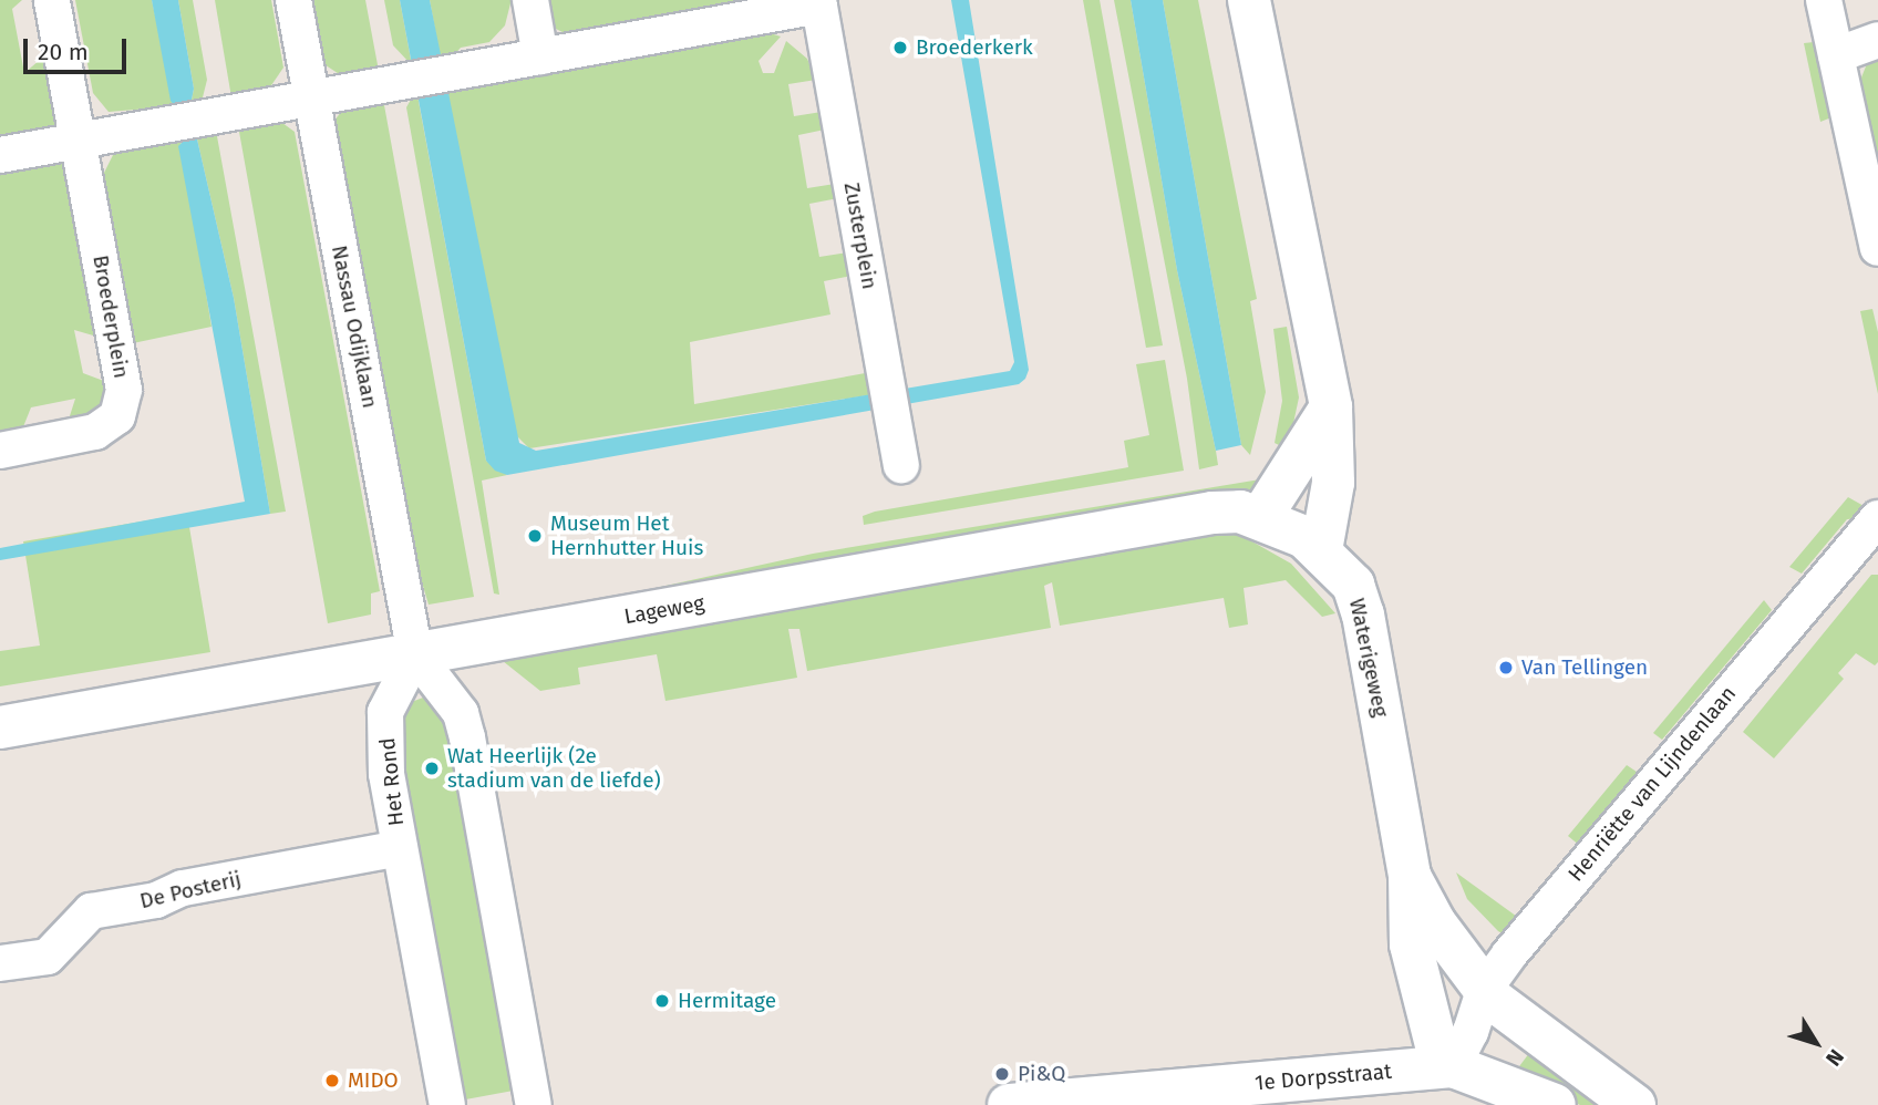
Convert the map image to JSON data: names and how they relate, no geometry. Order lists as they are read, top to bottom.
{
  "streets": {
    "main road": ["Lageweg", "Waterigeweg", "1e Dorpsstraat"],
    "street": [
      "Zusterplein",
      "Broederplein",
      "Nassau Odijklaan",
      "Het Rond",
      "Henriëtte van Lijndenlaan",
      "De Posterij"
    ]
  },
  "crossings": [
    ["Zusterplein", "Nassau Odijklaan"],
    ["Nassau Odijklaan", "Lageweg"],
    ["Nassau Odijklaan", "Het Rond"],
    ["Lageweg", "Waterigeweg"],
    ["Lageweg", "Het Rond"],
    ["Waterigeweg", "Henriëtte van Lijndenlaan"],
    ["Waterigeweg", "1e Dorpsstraat"],
    ["Het Rond", "De Posterij"],
    ["Henriëtte van Lijndenlaan", "1e Dorpsstraat"]
  ],
  "places": [
    "Broederkerk",
    "Museum Het Hernhutter Huis",
    "Van Tellingen",
    "Wat Heerlijk (2e stadium van de liefde)",
    "Hermitage",
    "Pi&Q",
    "MIDO"
  ],
  "scale_bar": "20 m",
  "north": "bottom right"
}
